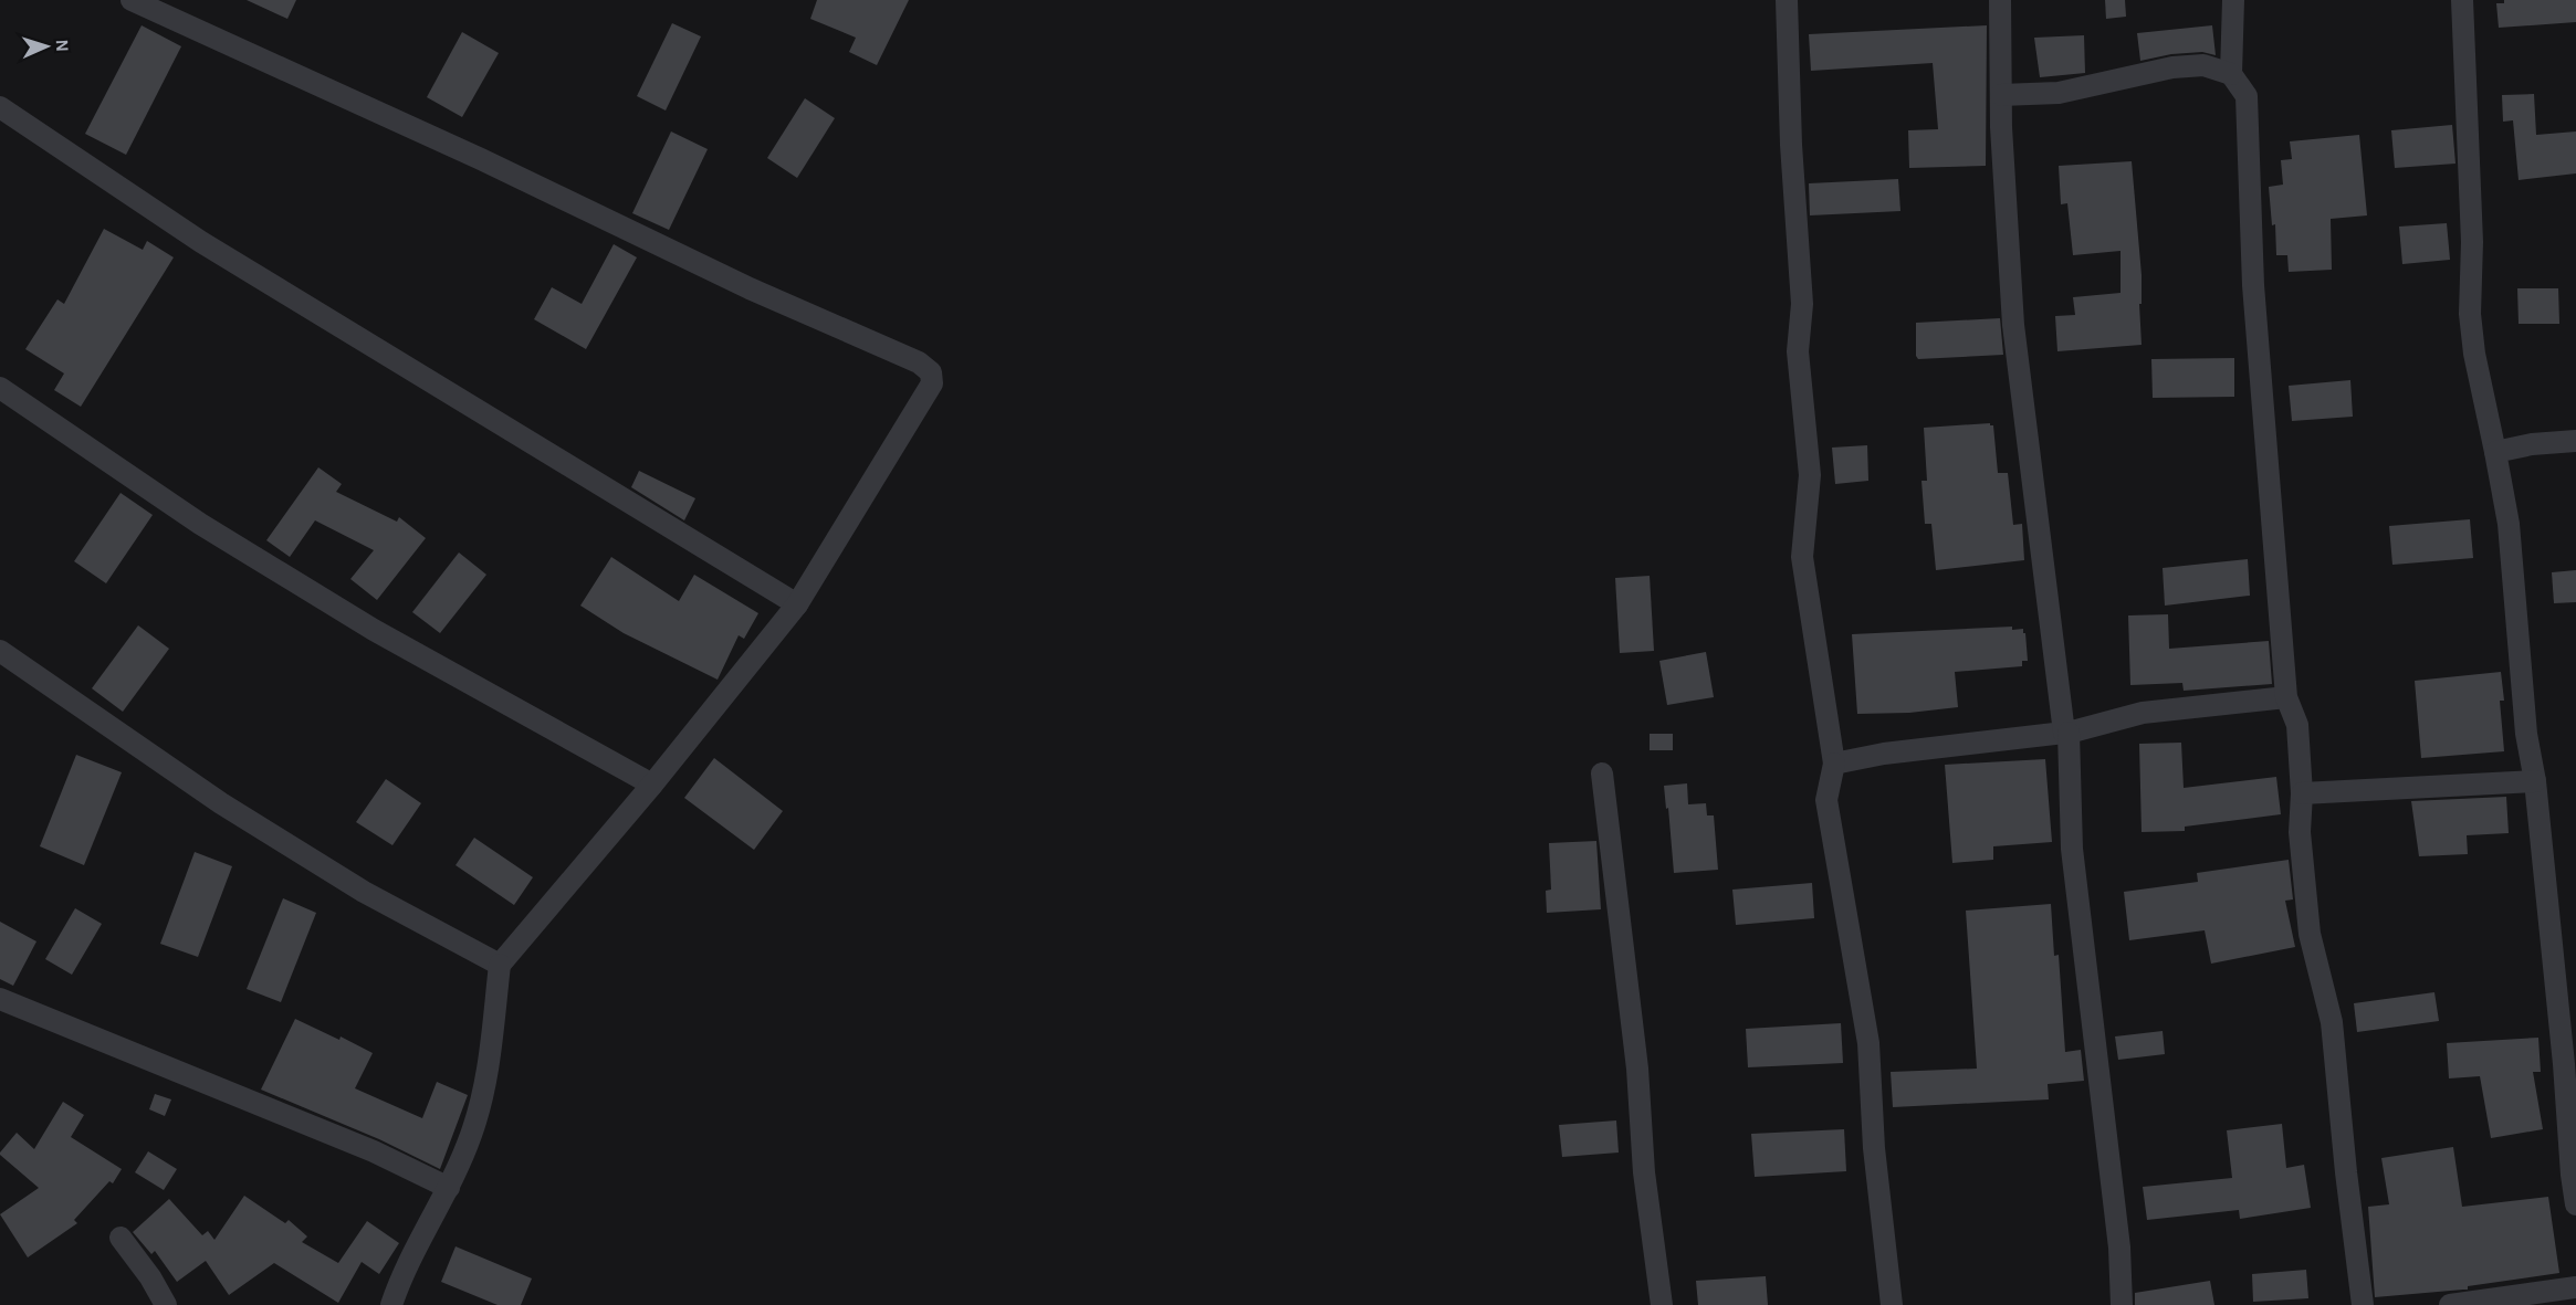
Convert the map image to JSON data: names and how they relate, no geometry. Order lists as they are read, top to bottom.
{
  "north": "right"
}
